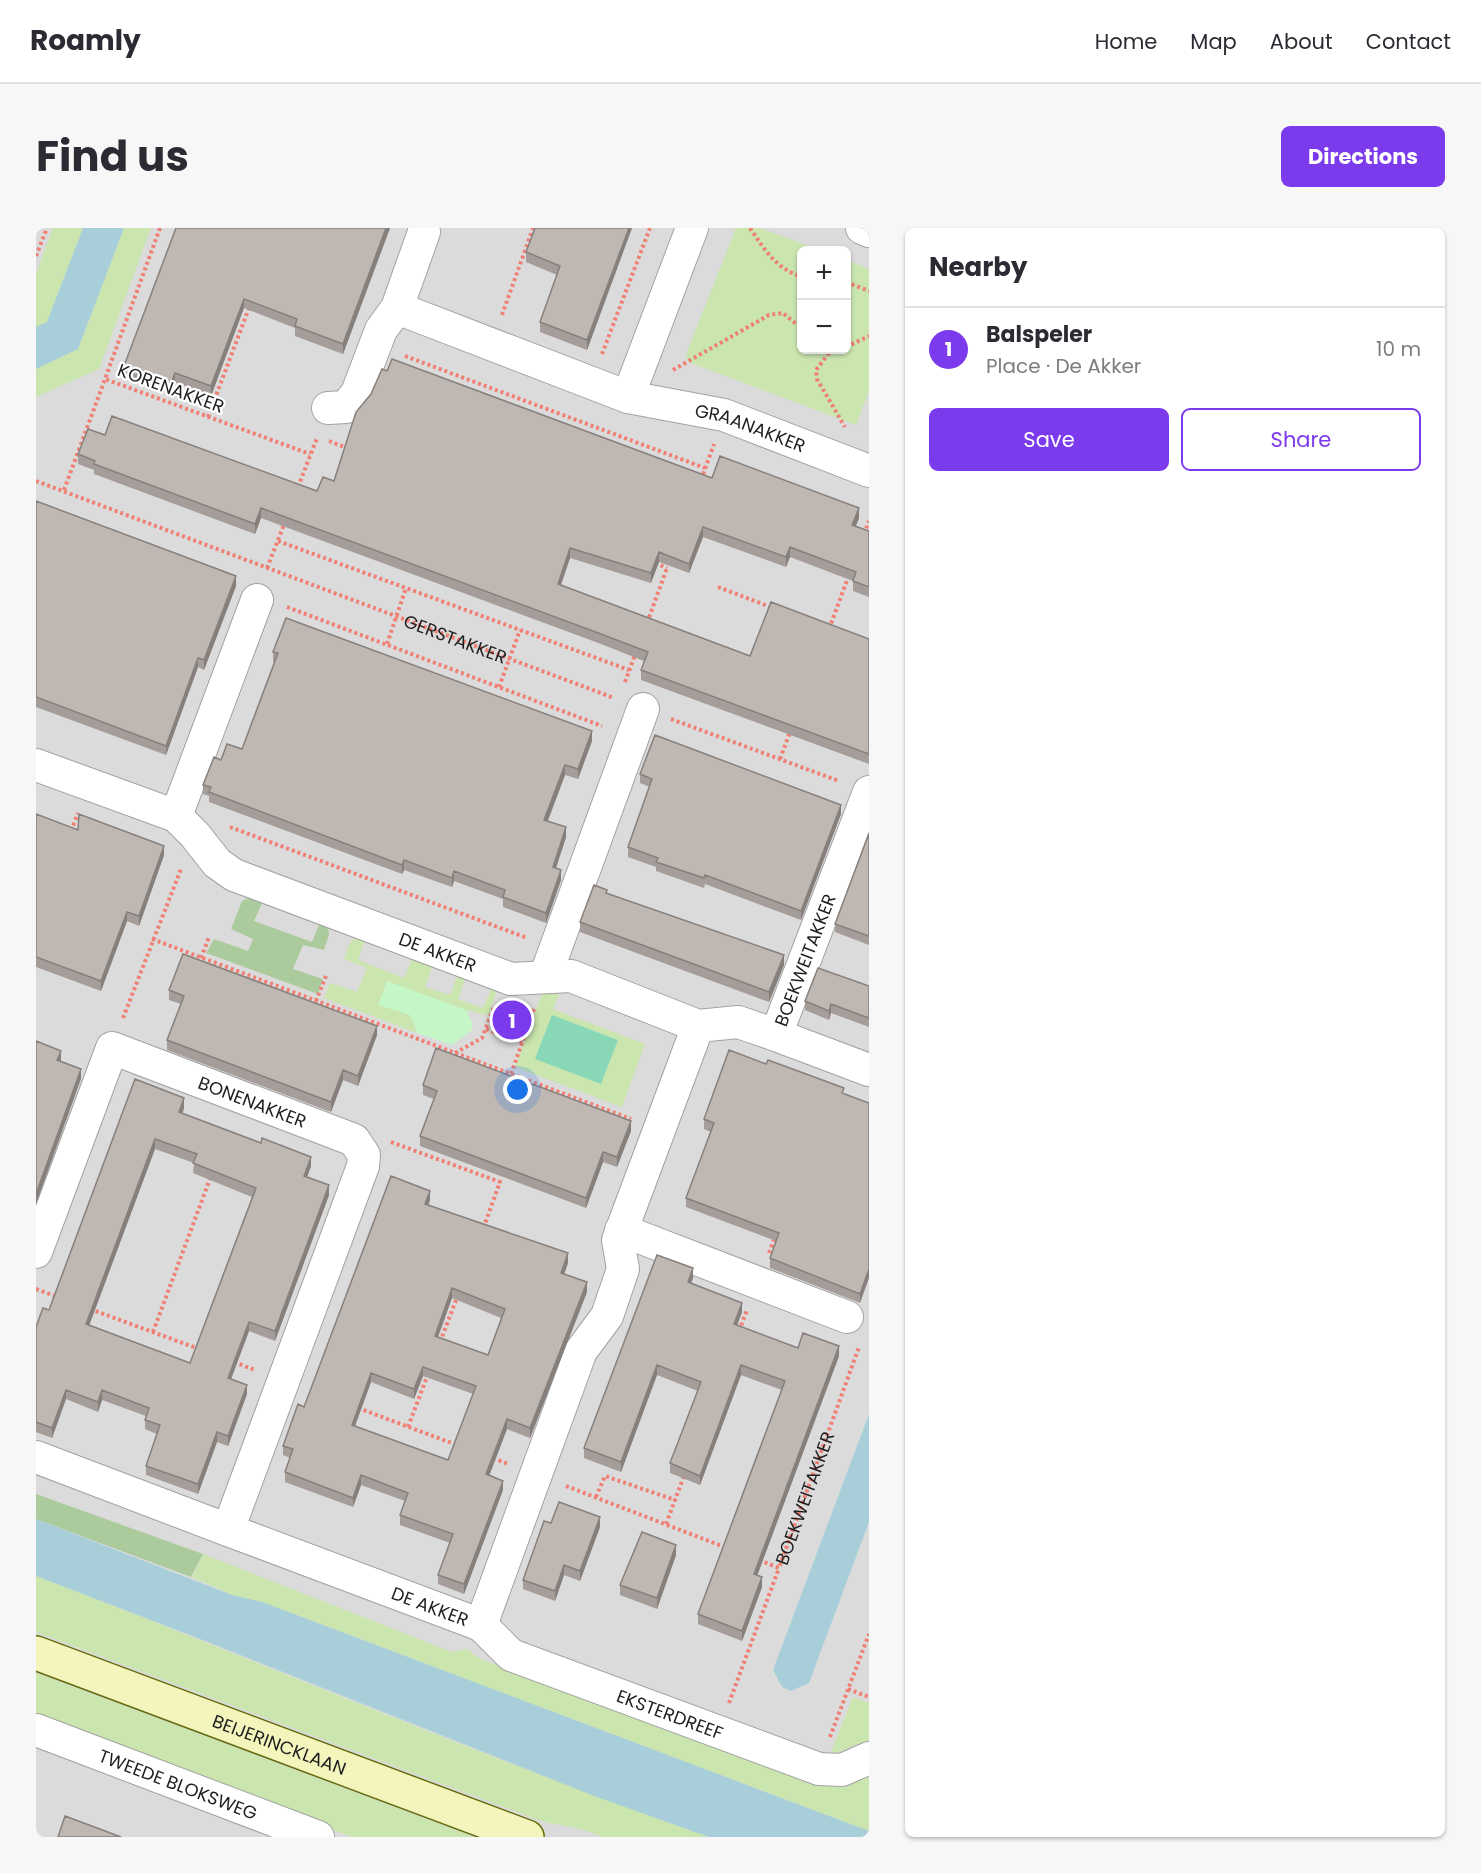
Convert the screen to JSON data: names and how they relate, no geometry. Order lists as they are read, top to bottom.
{
  "streets": {
    "main road": ["BEIJERINCKLAAN"],
    "street": [
      "GRAANAKKER",
      "DE AKKER",
      "BOEKWEITAKKER",
      "BONENAKKER",
      "EKSTERDREEF",
      "TWEEDE BLOKSWEG"
    ],
    "path": ["KORENAKKER", "GERSTAKKER"]
  },
  "crossings": [
    ["GERSTAKKER", "BOEKWEITAKKER"],
    ["DE AKKER", "BOEKWEITAKKER"],
    ["DE AKKER", "EKSTERDREEF"]
  ],
  "page": {
    "header": "Roamly",
    "nav": [
      "Home",
      "Map",
      "About",
      "Contact"
    ],
    "title": "Find us",
    "buttons": [
      "Directions",
      ["Save", "Share"]
    ],
    "heading": "Nearby",
    "map_buttons": ["+", "−"],
    "list": [
      {
        "mark": "1",
        "name": "Balspeler",
        "note": "Place · De Akker",
        "value": "10 m"
      }
    ],
    "pins": "1"
  }
}
